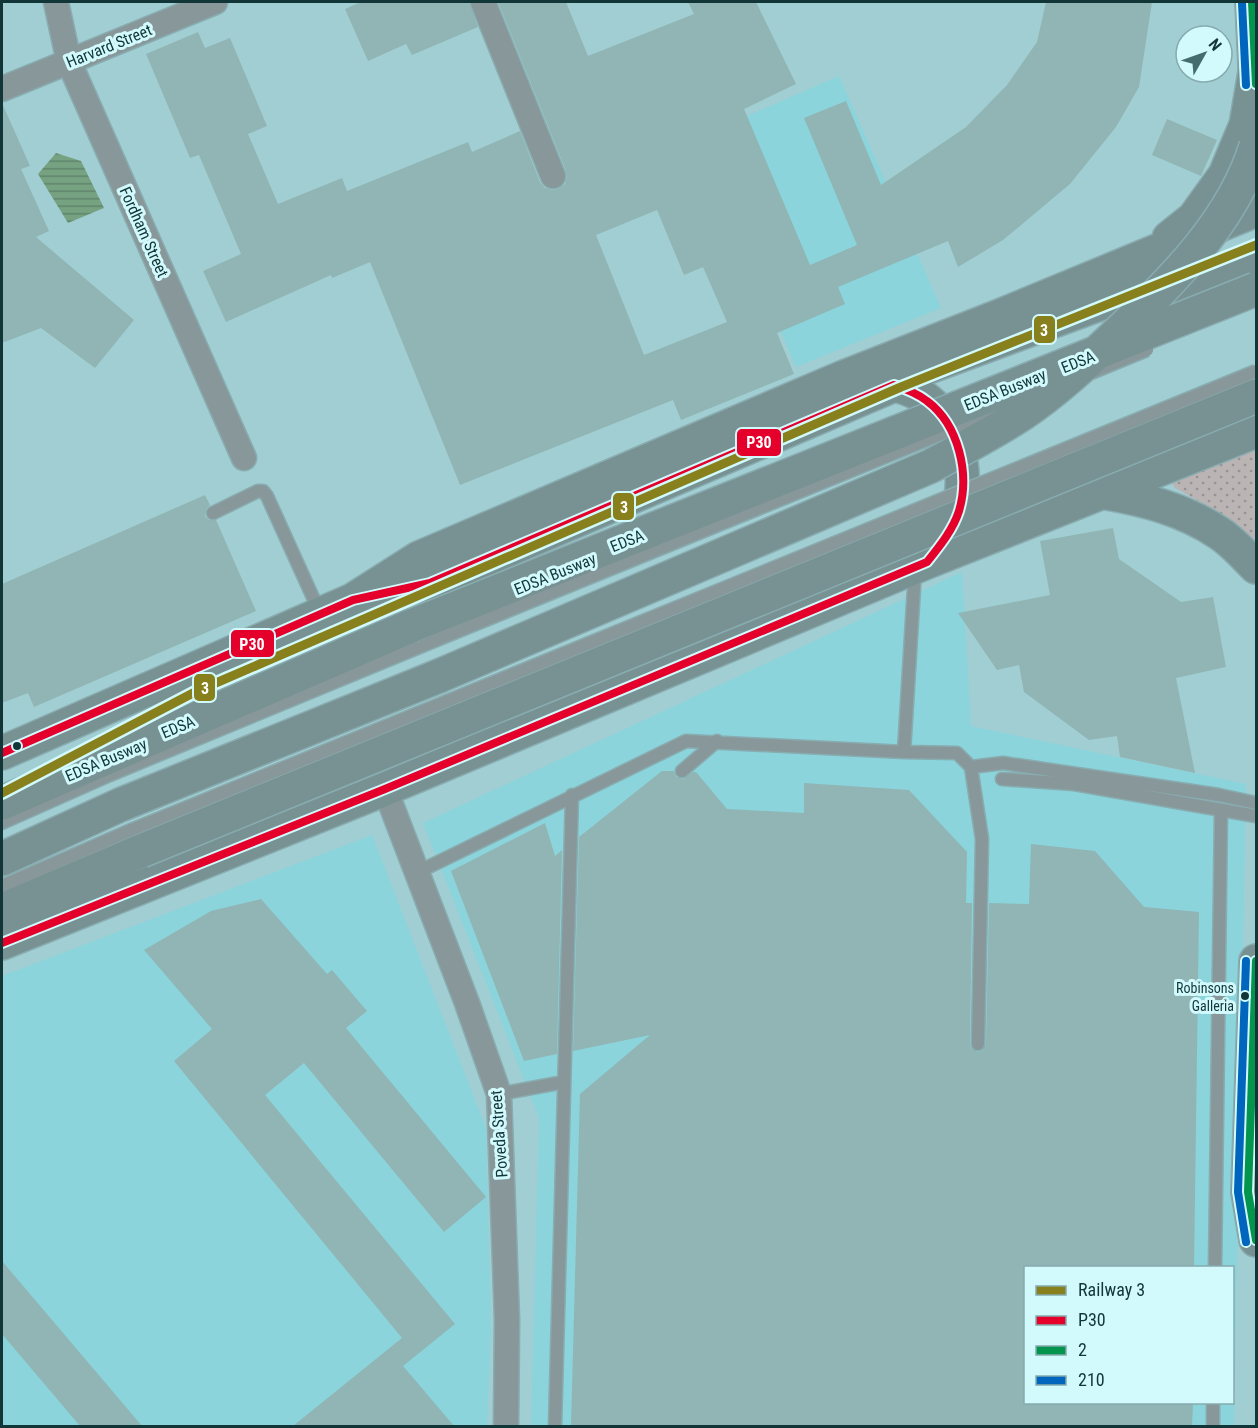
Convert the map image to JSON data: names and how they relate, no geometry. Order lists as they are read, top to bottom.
{
  "streets": {
    "highway": ["EDSA"],
    "street": ["Harvard Street", "Fordham Street", "Poveda Street"],
    "lane": ["EDSA Busway"]
  },
  "crossings": [
    ["Harvard Street", "Fordham Street"],
    ["EDSA", "EDSA Busway"]
  ],
  "places": ["Robinsons Galleria"],
  "lines": [
    "transit line 2",
    "transit line 210",
    "rail line 3",
    "transit line P30"
  ],
  "legend": [
    "Railway 3",
    "P30",
    "2",
    "210"
  ],
  "north": "top right"
}
